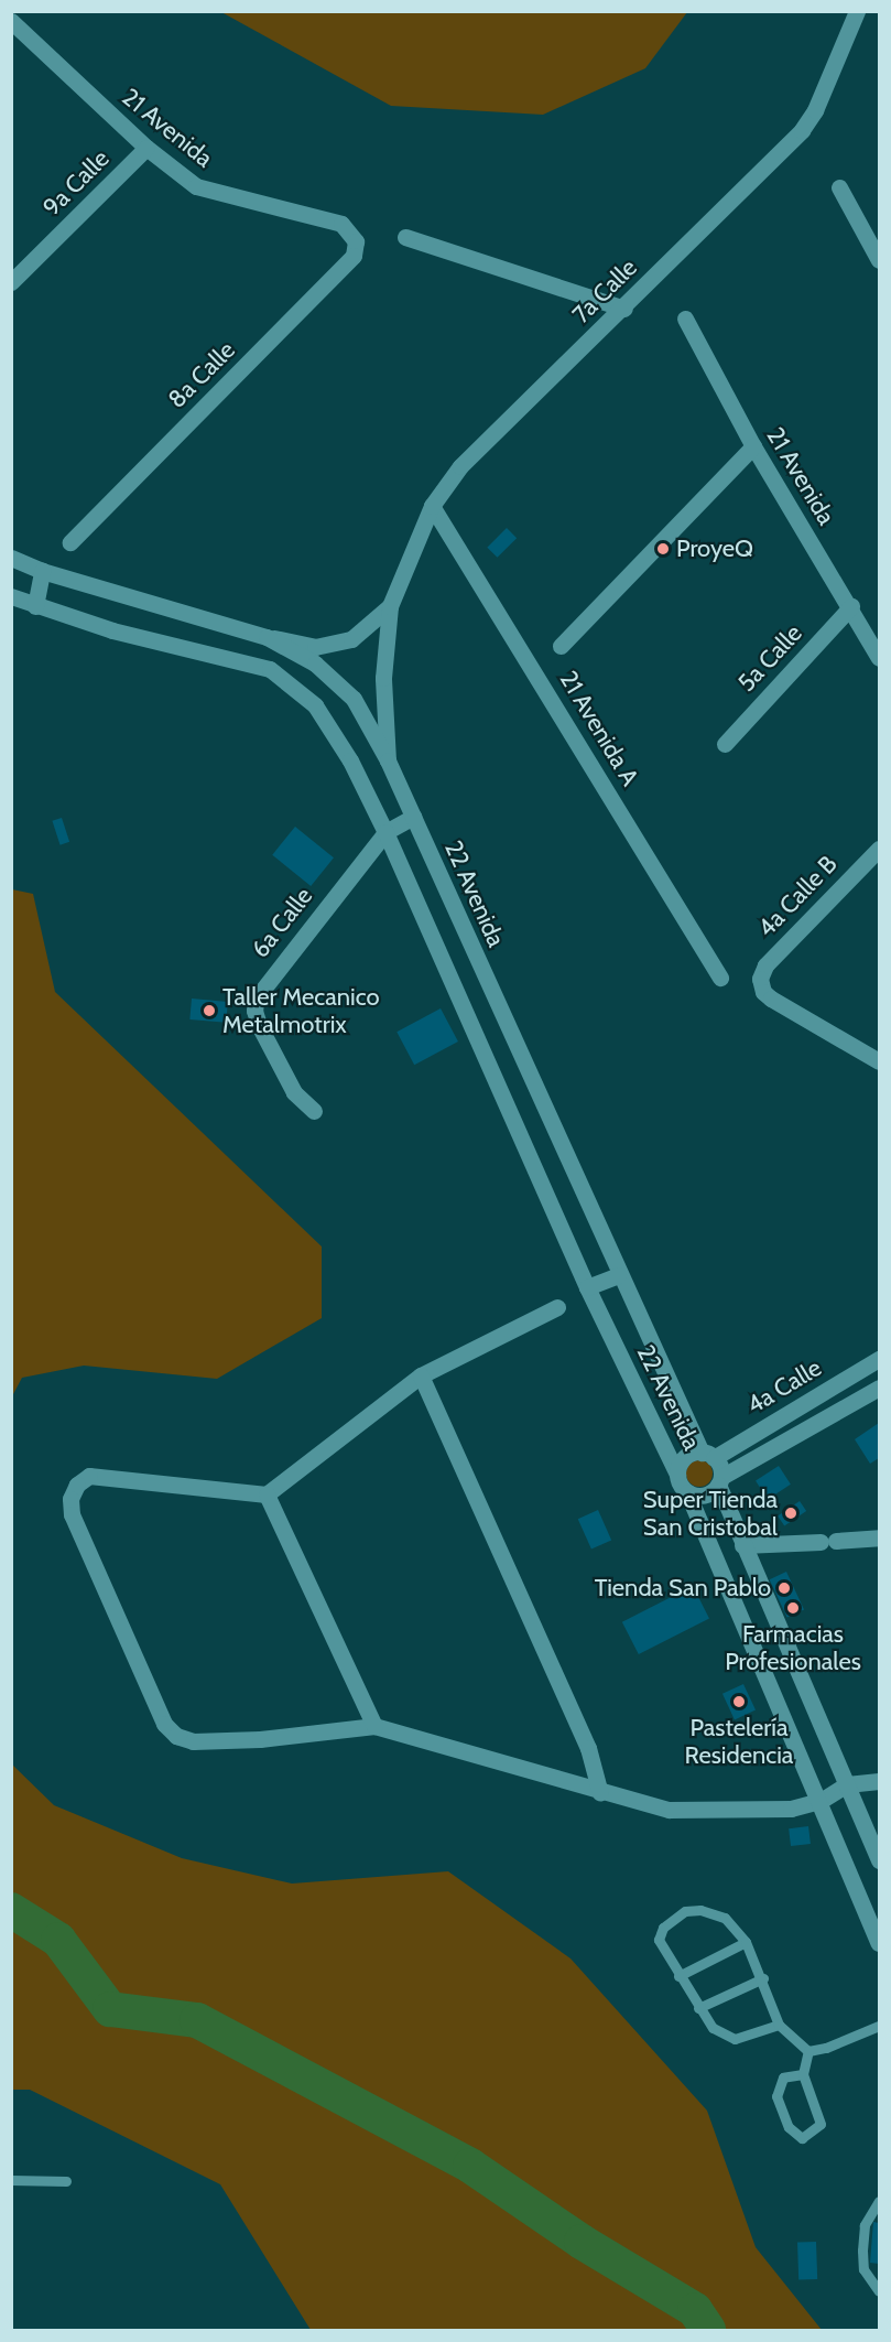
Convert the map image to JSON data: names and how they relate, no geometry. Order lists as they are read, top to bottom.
{
  "streets": {
    "street": [
      "21 Avenida",
      "9a Calle",
      "7a Calle",
      "8a Calle",
      "5a Calle",
      "21 Avenida A",
      "22 Avenida",
      "4a Calle B",
      "6a Calle",
      "4a Calle"
    ]
  },
  "crossings": [
    ["21 Avenida", "9a Calle"],
    ["21 Avenida", "8a Calle"],
    ["21 Avenida", "5a Calle"],
    ["7a Calle", "21 Avenida A"],
    ["7a Calle", "22 Avenida"],
    ["22 Avenida", "6a Calle"],
    ["22 Avenida", "4a Calle"]
  ],
  "places": [
    "ProyeQ",
    "Taller Mecanico Metalmotrix",
    "Super Tienda San Cristobal",
    "Tienda San Pablo",
    "Farmacias Profesionales",
    "Pastelería Residencia"
  ]
}
